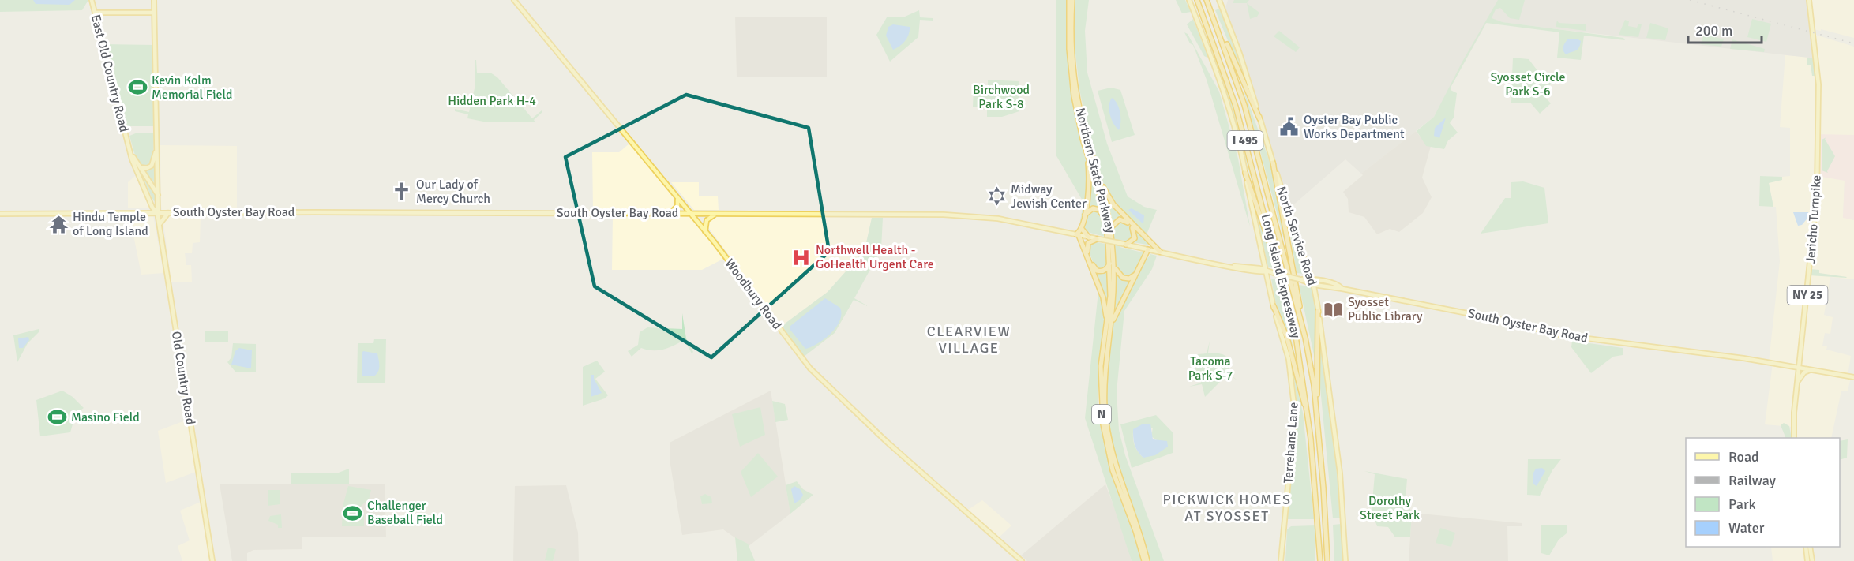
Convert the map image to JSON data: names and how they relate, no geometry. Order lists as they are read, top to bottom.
{
  "streets": {
    "highway": [
      "I 495",
      "Northern State Parkway",
      "Long Island Expressway",
      "N"
    ],
    "main road": [
      "East Old Country Road",
      "South Oyster Bay Road",
      "Jericho Turnpike",
      "North Service Road",
      "Woodbury Road",
      "NY 25",
      "Old Country Road",
      "Terrehans Lane"
    ]
  },
  "crossings": [
    ["East Old Country Road", "South Oyster Bay Road"],
    ["East Old Country Road", "Old Country Road"],
    ["South Oyster Bay Road", "Jericho Turnpike"],
    ["South Oyster Bay Road", "North Service Road"],
    ["South Oyster Bay Road", "Woodbury Road"],
    ["South Oyster Bay Road", "Old Country Road"],
    ["South Oyster Bay Road", "Terrehans Lane"]
  ],
  "districts": ["CLEARVIEW VILLAGE", "PICKWICK HOMES AT SYOSSET"],
  "parks": [
    "Syosset Circle Park S-6",
    "Birchwood Park S-8",
    "Hidden Park H-4",
    "Tacoma Park S-7",
    "Dorothy Street Park"
  ],
  "places": {
    "sports": ["Kevin Kolm Memorial Field", "Masino Field", "Challenger Baseball Field"],
    "public building": ["Oyster Bay Public Works Department"],
    "church": ["Our Lady of Mercy Church"],
    "synagogue": ["Midway Jewish Center"],
    "temple": ["Hindu Temple of Long Island"],
    "hospital": ["Northwell Health - GoHealth Urgent Care"],
    "library": ["Syosset Public Library"]
  },
  "legend": [
    "Road",
    "Railway",
    "Park",
    "Water"
  ],
  "scale_bar": "200 m"
}
